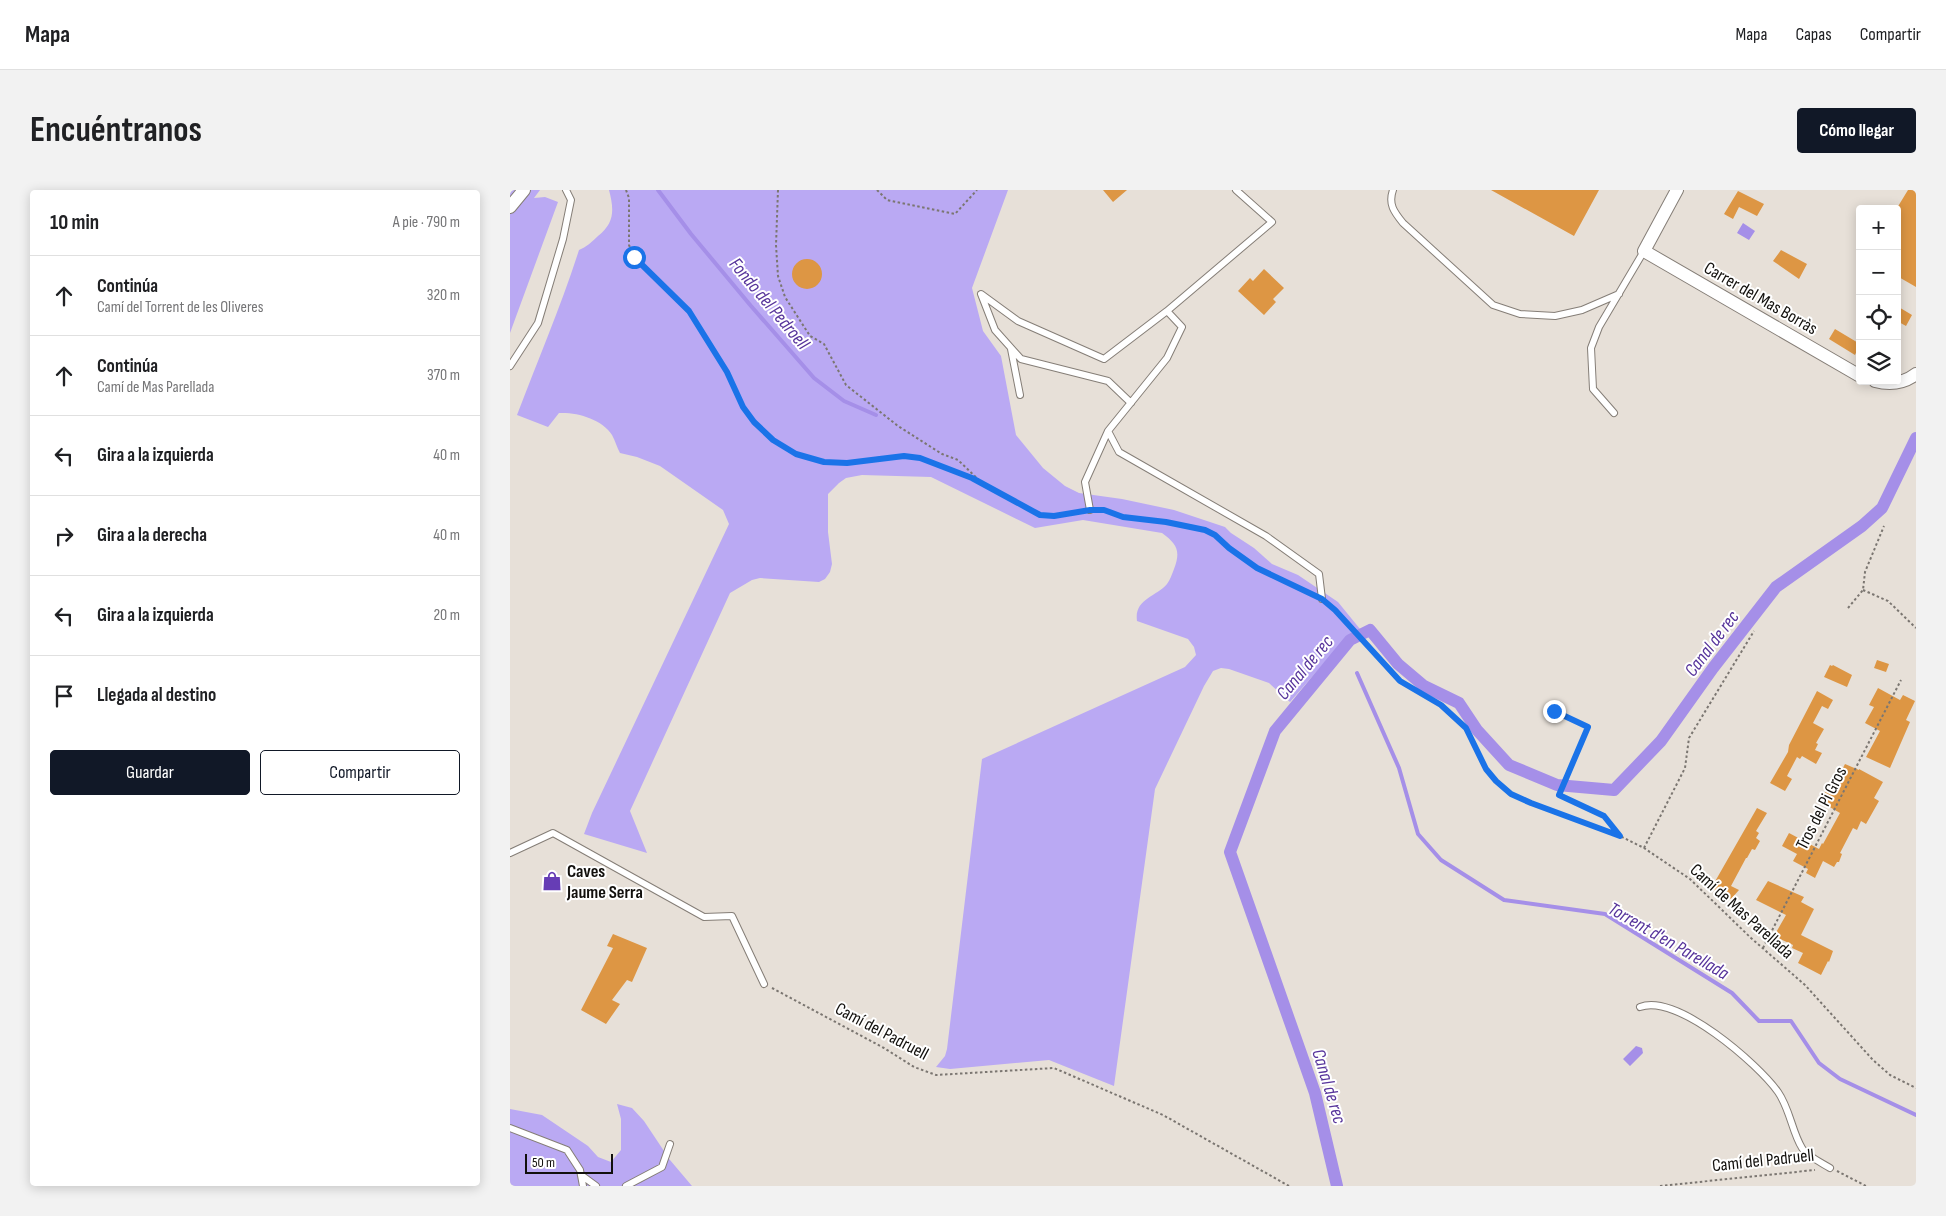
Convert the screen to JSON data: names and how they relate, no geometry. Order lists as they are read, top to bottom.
{
  "streets": {
    "street": ["Carrer del Mas Borràs"],
    "path": ["Tros del Pi Gros", "Camí de Mas Parellada", "Camí del Padruell"]
  },
  "crossings": [
    ["Tros del Pi Gros", "Camí de Mas Parellada"]
  ],
  "water": ["Fondo del Pedroell", "Canal de rec", "Torrent d'en Parellada"],
  "places": {
    "shop": ["Caves Jaume Serra"]
  },
  "scale_bar": "50 m",
  "page": {
    "header": "Mapa",
    "nav": ["Mapa", "Capas", "Compartir"],
    "buttons": [
      "Cómo llegar",
      ["Guardar", "Compartir"]
    ],
    "title": "Encuéntranos",
    "heading": ["10 min", "A pie · 790 m"],
    "map_buttons": ["+", "−"],
    "list": [
      ["Continúa", "Camí del Torrent de les Oliveres", "320 m"],
      ["Continúa", "Camí de Mas Parellada", "370 m"],
      ["Gira a la izquierda", "40 m"],
      ["Gira a la derecha", "40 m"],
      ["Gira a la izquierda", "20 m"],
      "Llegada al destino"
    ],
    "scale": "50 m"
  }
}
